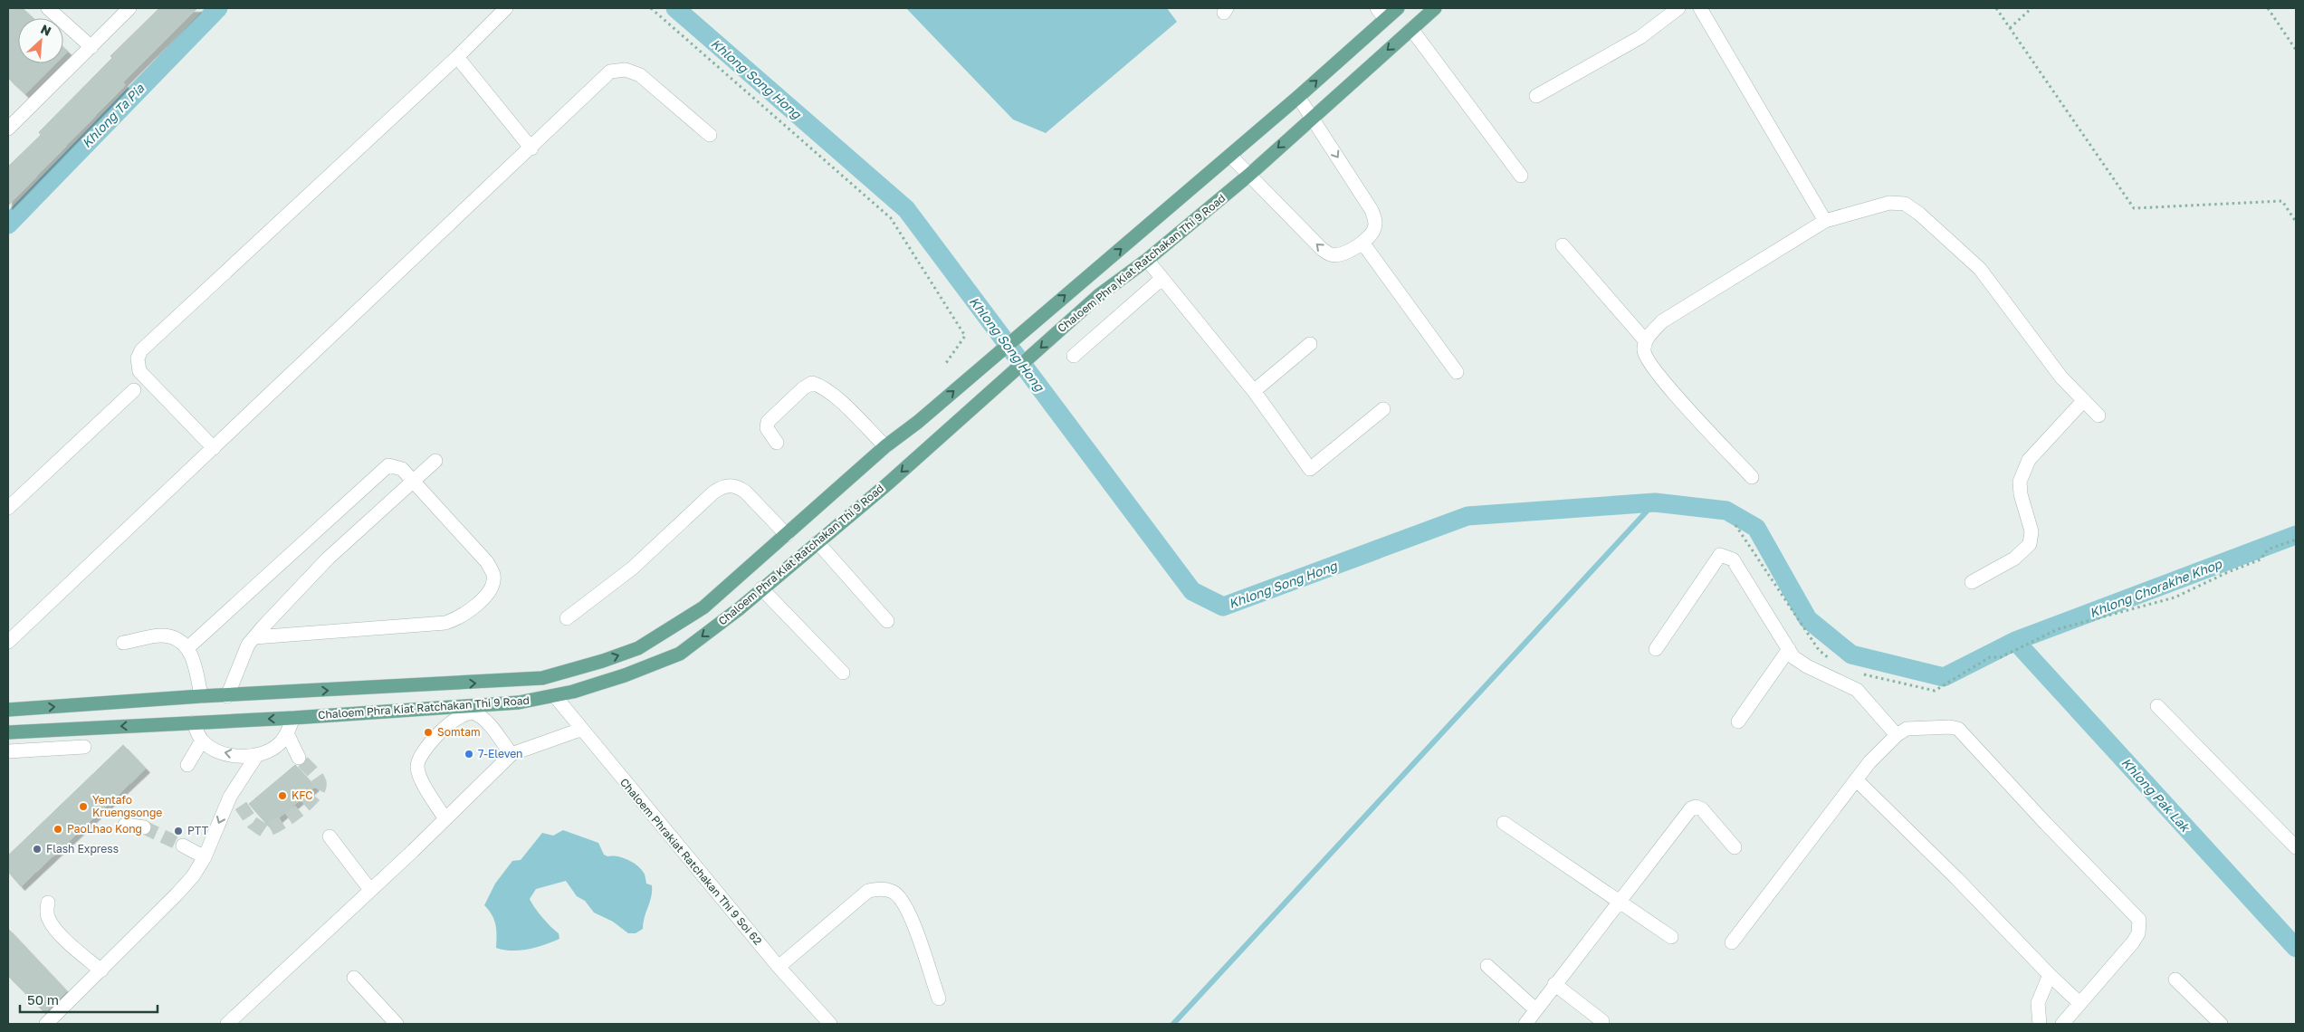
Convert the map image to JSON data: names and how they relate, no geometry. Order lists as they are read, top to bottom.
{
  "streets": {
    "main road": ["Chaloem Phra Kiat Ratchakan Thi 9 Road"],
    "street": ["Chaloem Phrakiat Ratchakan Thi 9 Soi 62"]
  },
  "crossings": [
    ["Chaloem Phra Kiat Ratchakan Thi 9 Road", "Chaloem Phrakiat Ratchakan Thi 9 Soi 62"]
  ],
  "water": [
    "Khlong Song Hong",
    "Khlong Ta Pia",
    "Khlong Chorakhe Khop",
    "Khlong Pak Lak"
  ],
  "places": [
    "Somtam",
    "7-Eleven",
    "KFC",
    "Yentafo Kruengsonge",
    "PaoLhao Kong",
    "PTT",
    "Flash Express"
  ],
  "scale_bar": "50 m",
  "north": "top right"
}
